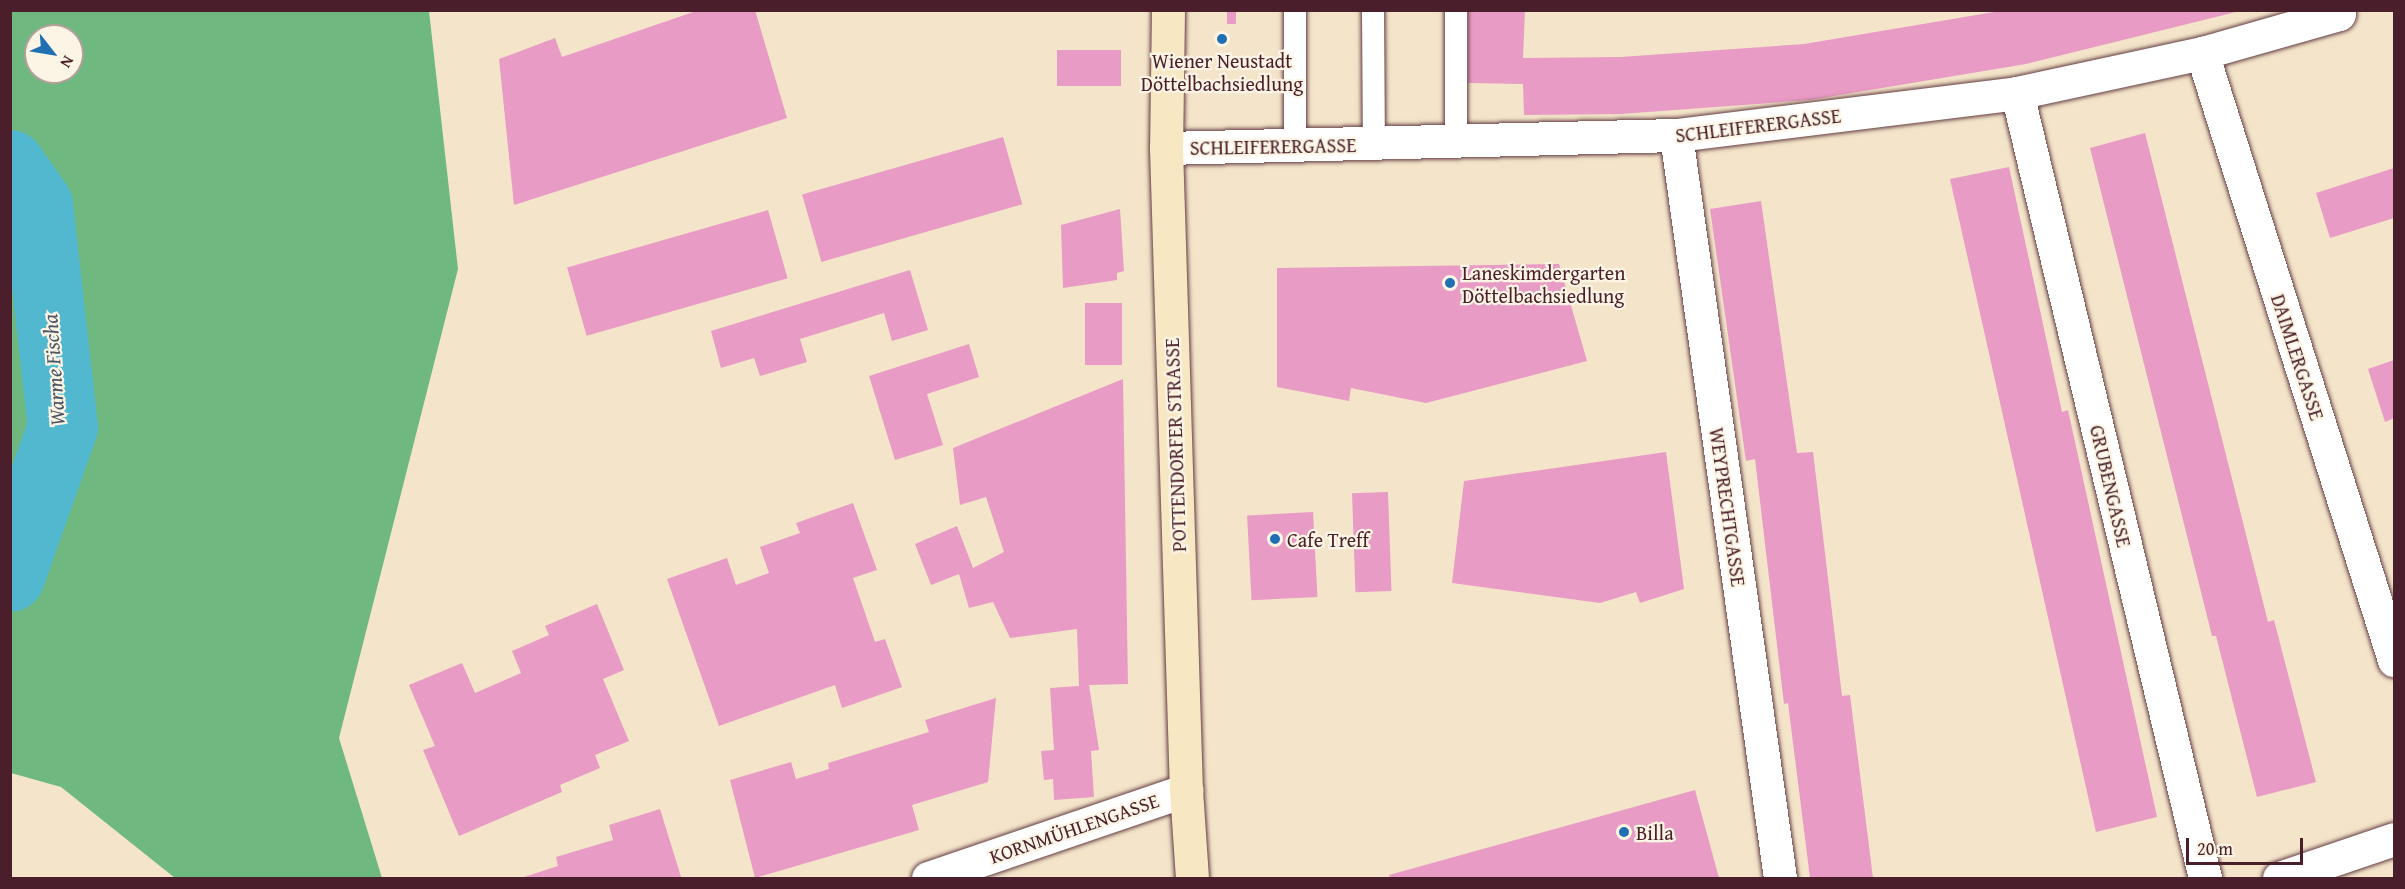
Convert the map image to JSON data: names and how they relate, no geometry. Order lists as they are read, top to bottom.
{
  "streets": {
    "main road": ["POTTENDORFER STRASSE"],
    "street": [
      "SCHLEIFERERGASSE",
      "DAIMLERGASSE",
      "GRUBENGASSE",
      "WEYPRECHTGASSE",
      "KORNMÜHLENGASSE"
    ]
  },
  "crossings": [
    ["SCHLEIFERERGASSE", "DAIMLERGASSE"],
    ["SCHLEIFERERGASSE", "POTTENDORFER STRASSE"],
    ["SCHLEIFERERGASSE", "GRUBENGASSE"],
    ["SCHLEIFERERGASSE", "WEYPRECHTGASSE"],
    ["POTTENDORFER STRASSE", "KORNMÜHLENGASSE"]
  ],
  "water": ["Warme Fischa"],
  "places": [
    "Wiener Neustadt Döttelbachsiedlung",
    "Laneskimdergarten Döttelbachsiedlung",
    "Cafe Treff",
    "Billa"
  ],
  "scale_bar": "20 m",
  "north": "bottom right"
}
